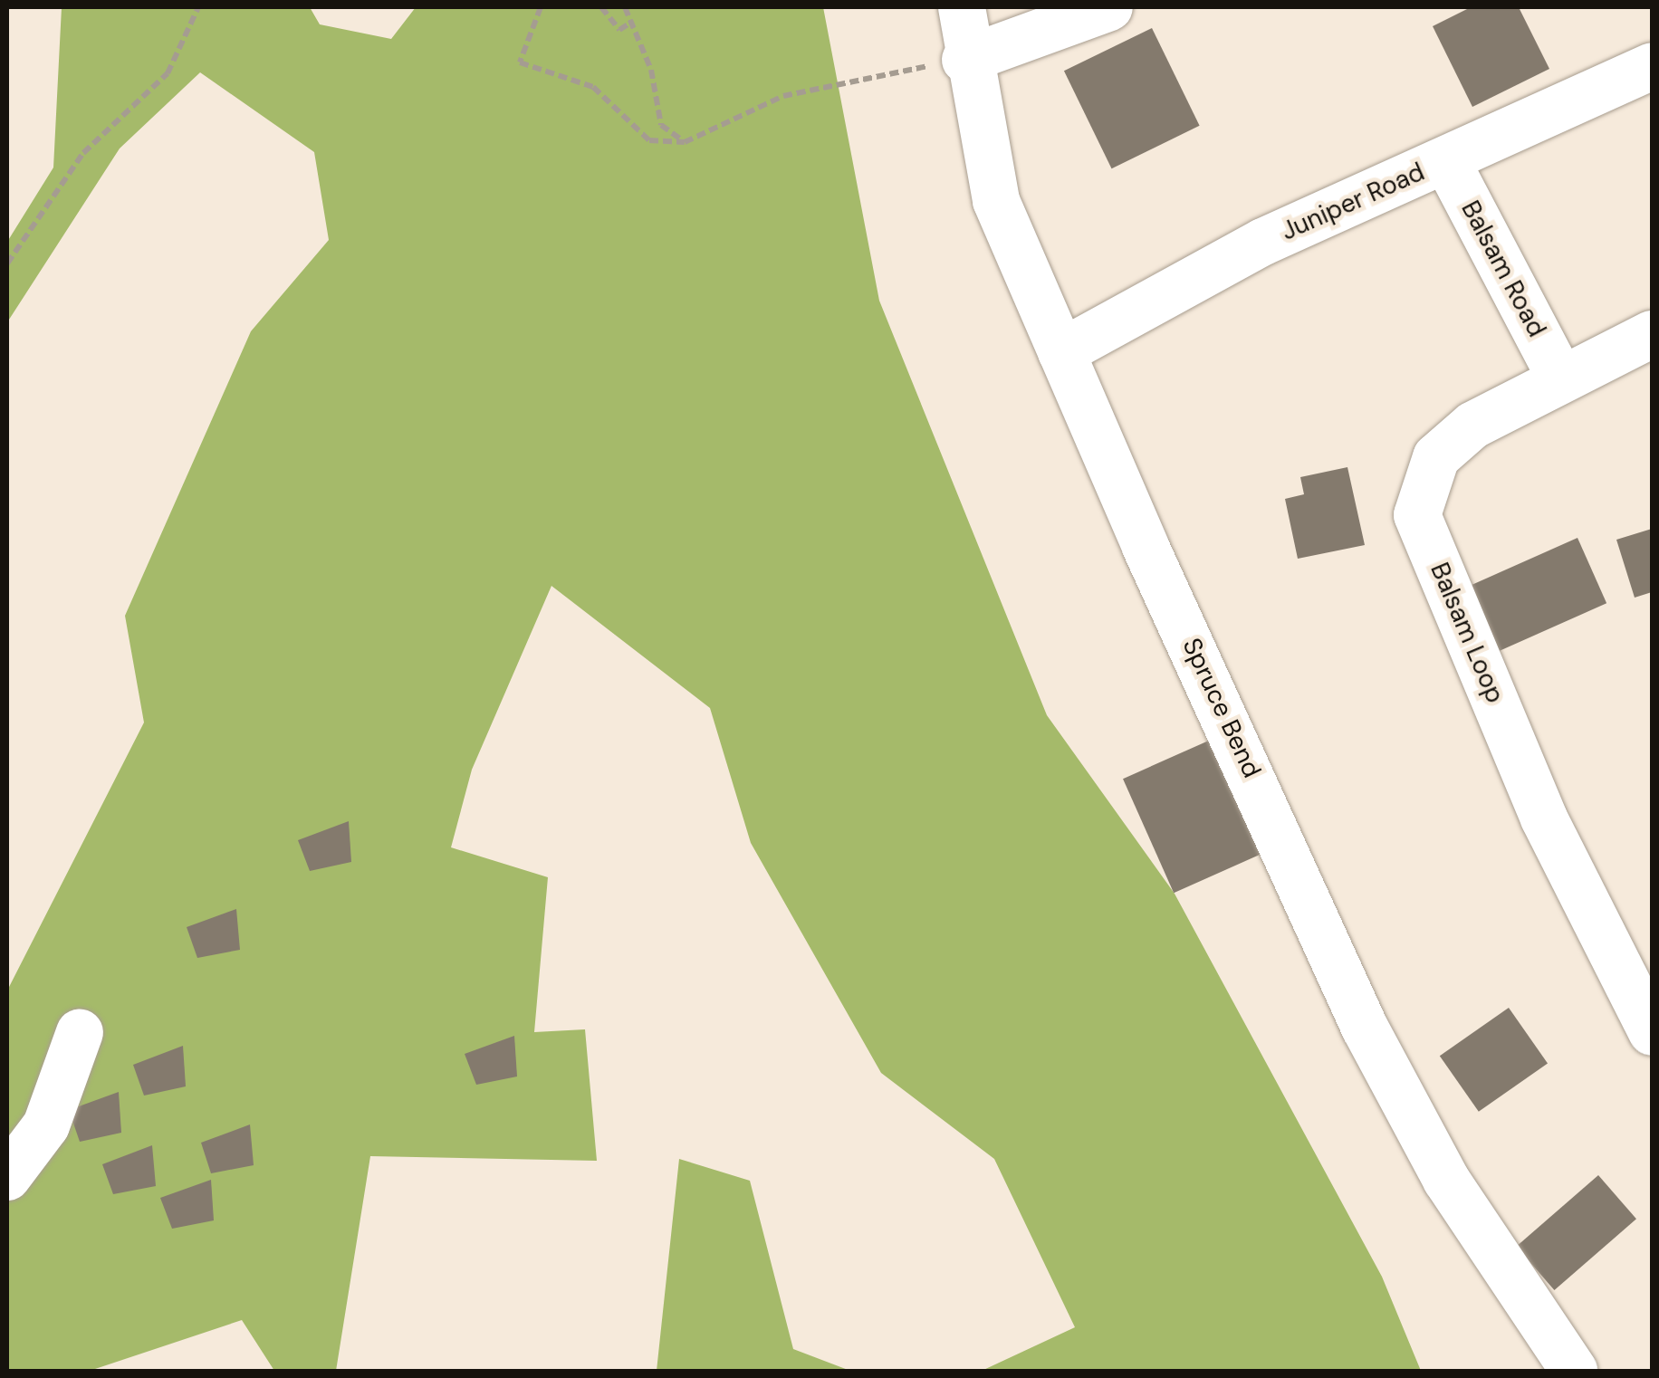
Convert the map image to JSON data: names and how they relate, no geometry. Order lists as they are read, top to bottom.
{
  "streets": {
    "street": [
      "Juniper Road",
      "Balsam Road",
      "Balsam Loop",
      "Spruce Bend"
    ]
  },
  "crossings": [
    ["Juniper Road", "Balsam Road"],
    ["Juniper Road", "Spruce Bend"],
    ["Balsam Road", "Balsam Loop"]
  ]
}
